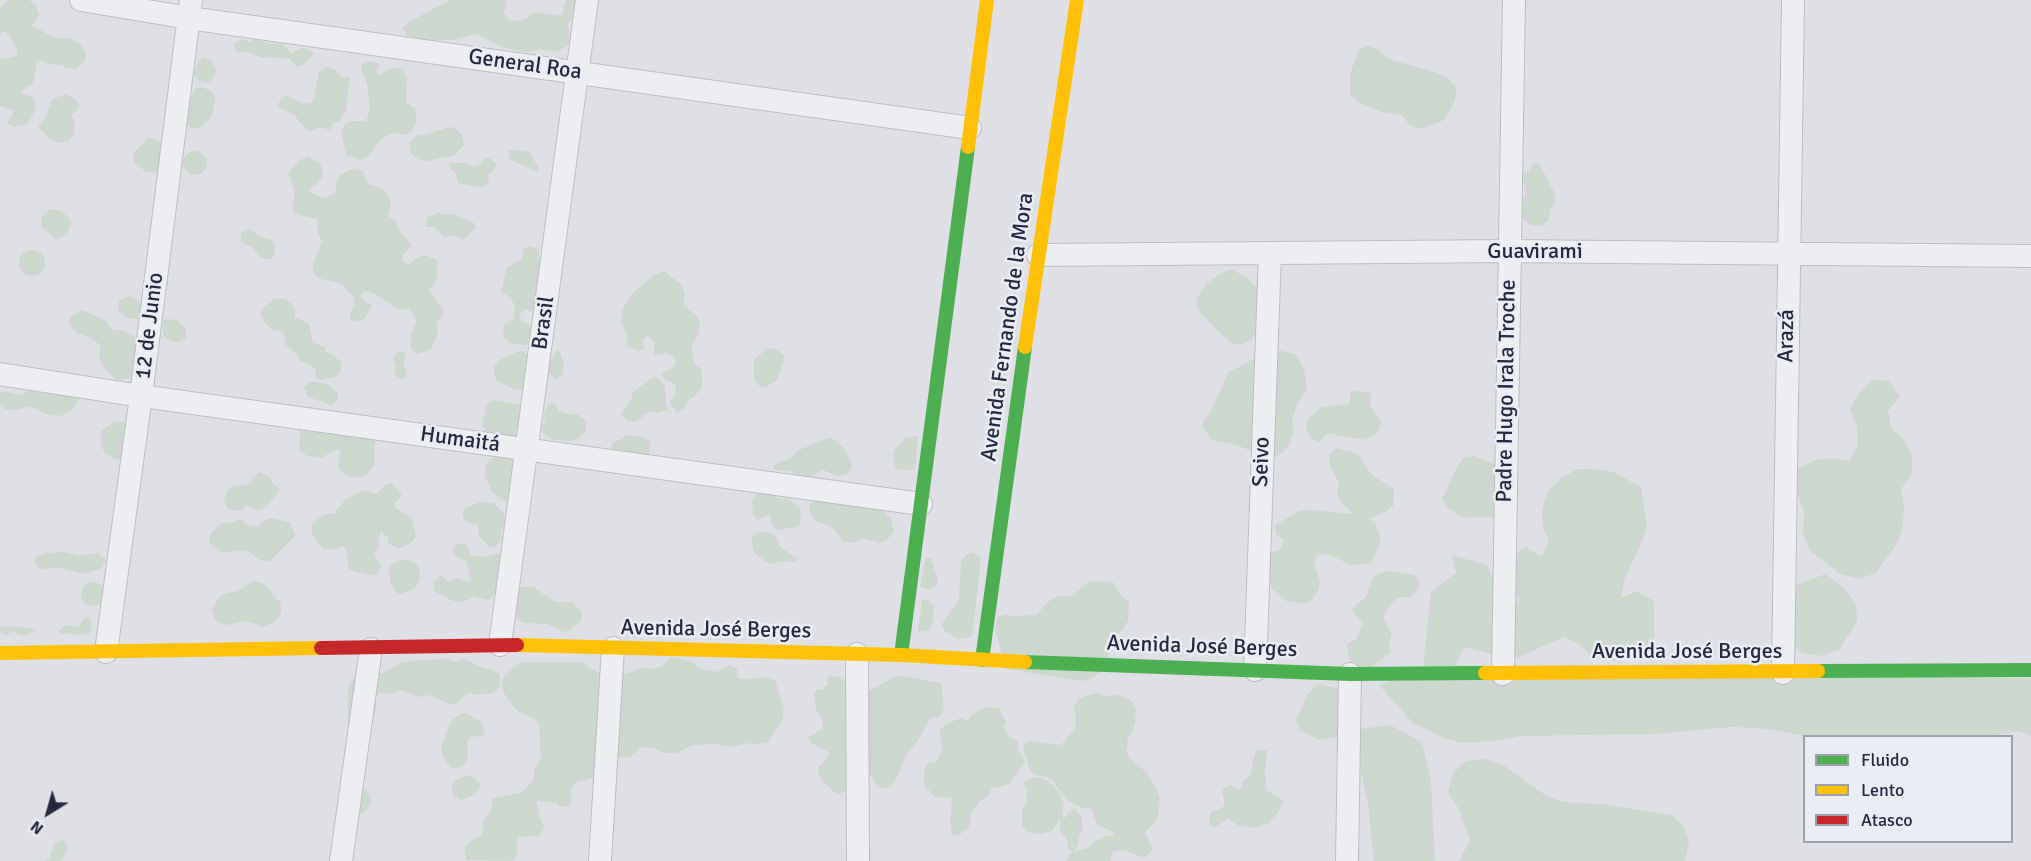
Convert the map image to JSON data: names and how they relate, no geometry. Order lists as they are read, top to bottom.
{
  "streets": {
    "main road": ["Avenida Fernando de la Mora", "Avenida José Berges"],
    "street": [
      "General Roa",
      "Guavirami",
      "Brasil",
      "12 de Junio",
      "Arazá",
      "Padre Hugo Irala Troche",
      "Humaitá",
      "Seivo"
    ]
  },
  "crossings": [
    ["General Roa", "Brasil"],
    ["General Roa", "12 de Junio"],
    ["Guavirami", "Avenida Fernando de la Mora"],
    ["Guavirami", "Arazá"],
    ["Guavirami", "Padre Hugo Irala Troche"],
    ["Guavirami", "Seivo"],
    ["Brasil", "Humaitá"],
    ["Brasil", "Avenida José Berges"],
    ["12 de Junio", "Humaitá"],
    ["12 de Junio", "Avenida José Berges"],
    ["Avenida Fernando de la Mora", "Avenida José Berges"],
    ["Arazá", "Avenida José Berges"],
    ["Padre Hugo Irala Troche", "Avenida José Berges"],
    ["Seivo", "Avenida José Berges"]
  ],
  "legend": ["Fluido", "Lento", "Atasco"],
  "north": "bottom left"
}
